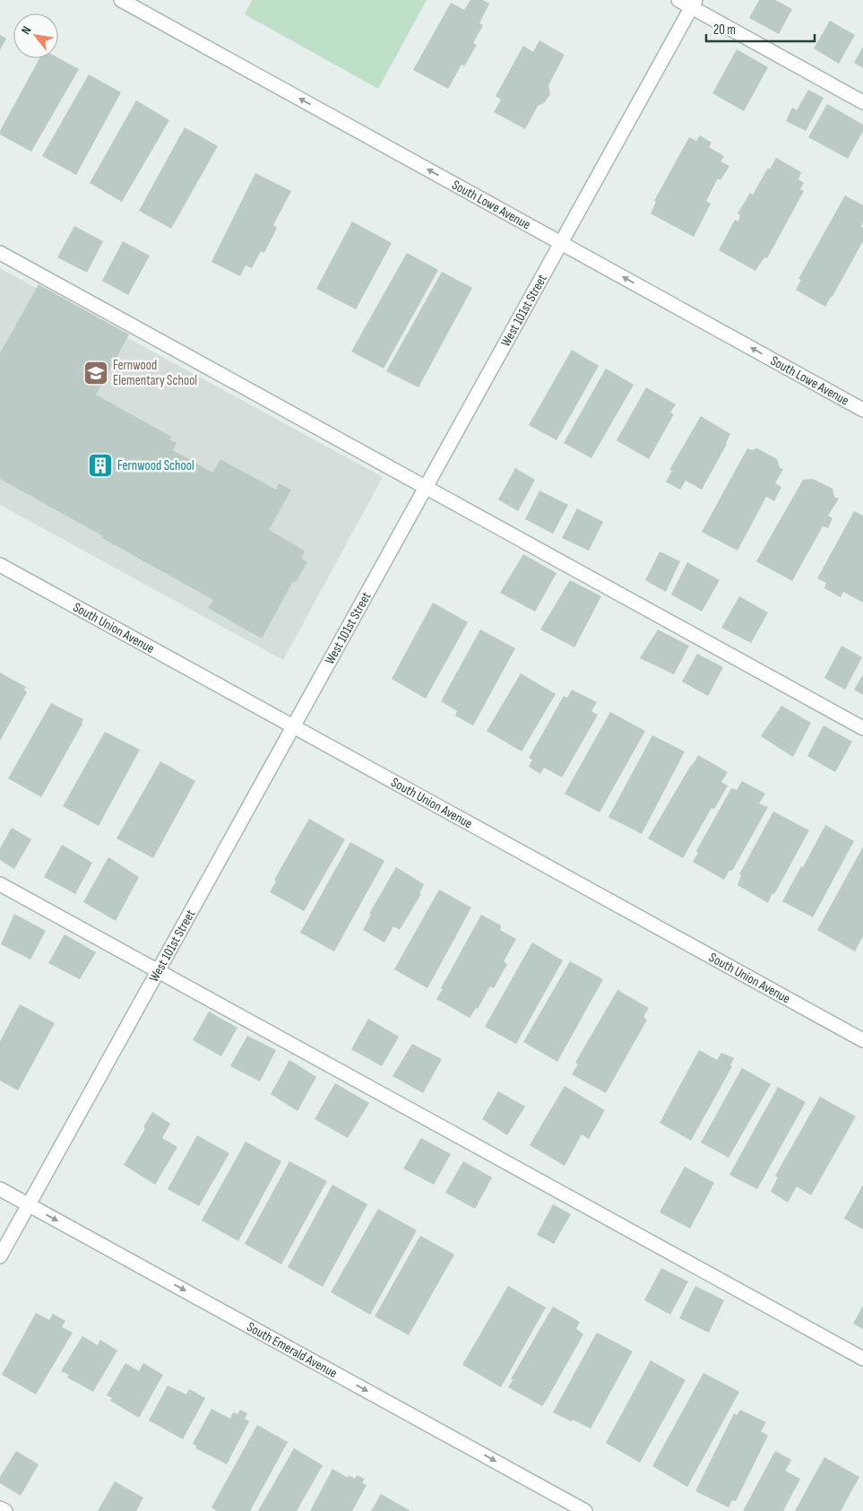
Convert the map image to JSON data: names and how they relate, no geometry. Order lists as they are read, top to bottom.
{
  "streets": {
    "street": [
      "South Lowe Avenue",
      "West 101st Street",
      "South Union Avenue",
      "South Emerald Avenue"
    ]
  },
  "crossings": [
    ["South Lowe Avenue", "West 101st Street"],
    ["West 101st Street", "South Union Avenue"],
    ["West 101st Street", "South Emerald Avenue"]
  ],
  "one_way": ["South Lowe Avenue", "South Emerald Avenue"],
  "places": {
    "school or university": ["Fernwood Elementary School"],
    "building": ["Fernwood School"]
  },
  "scale_bar": "20 m",
  "north": "top left"
}
